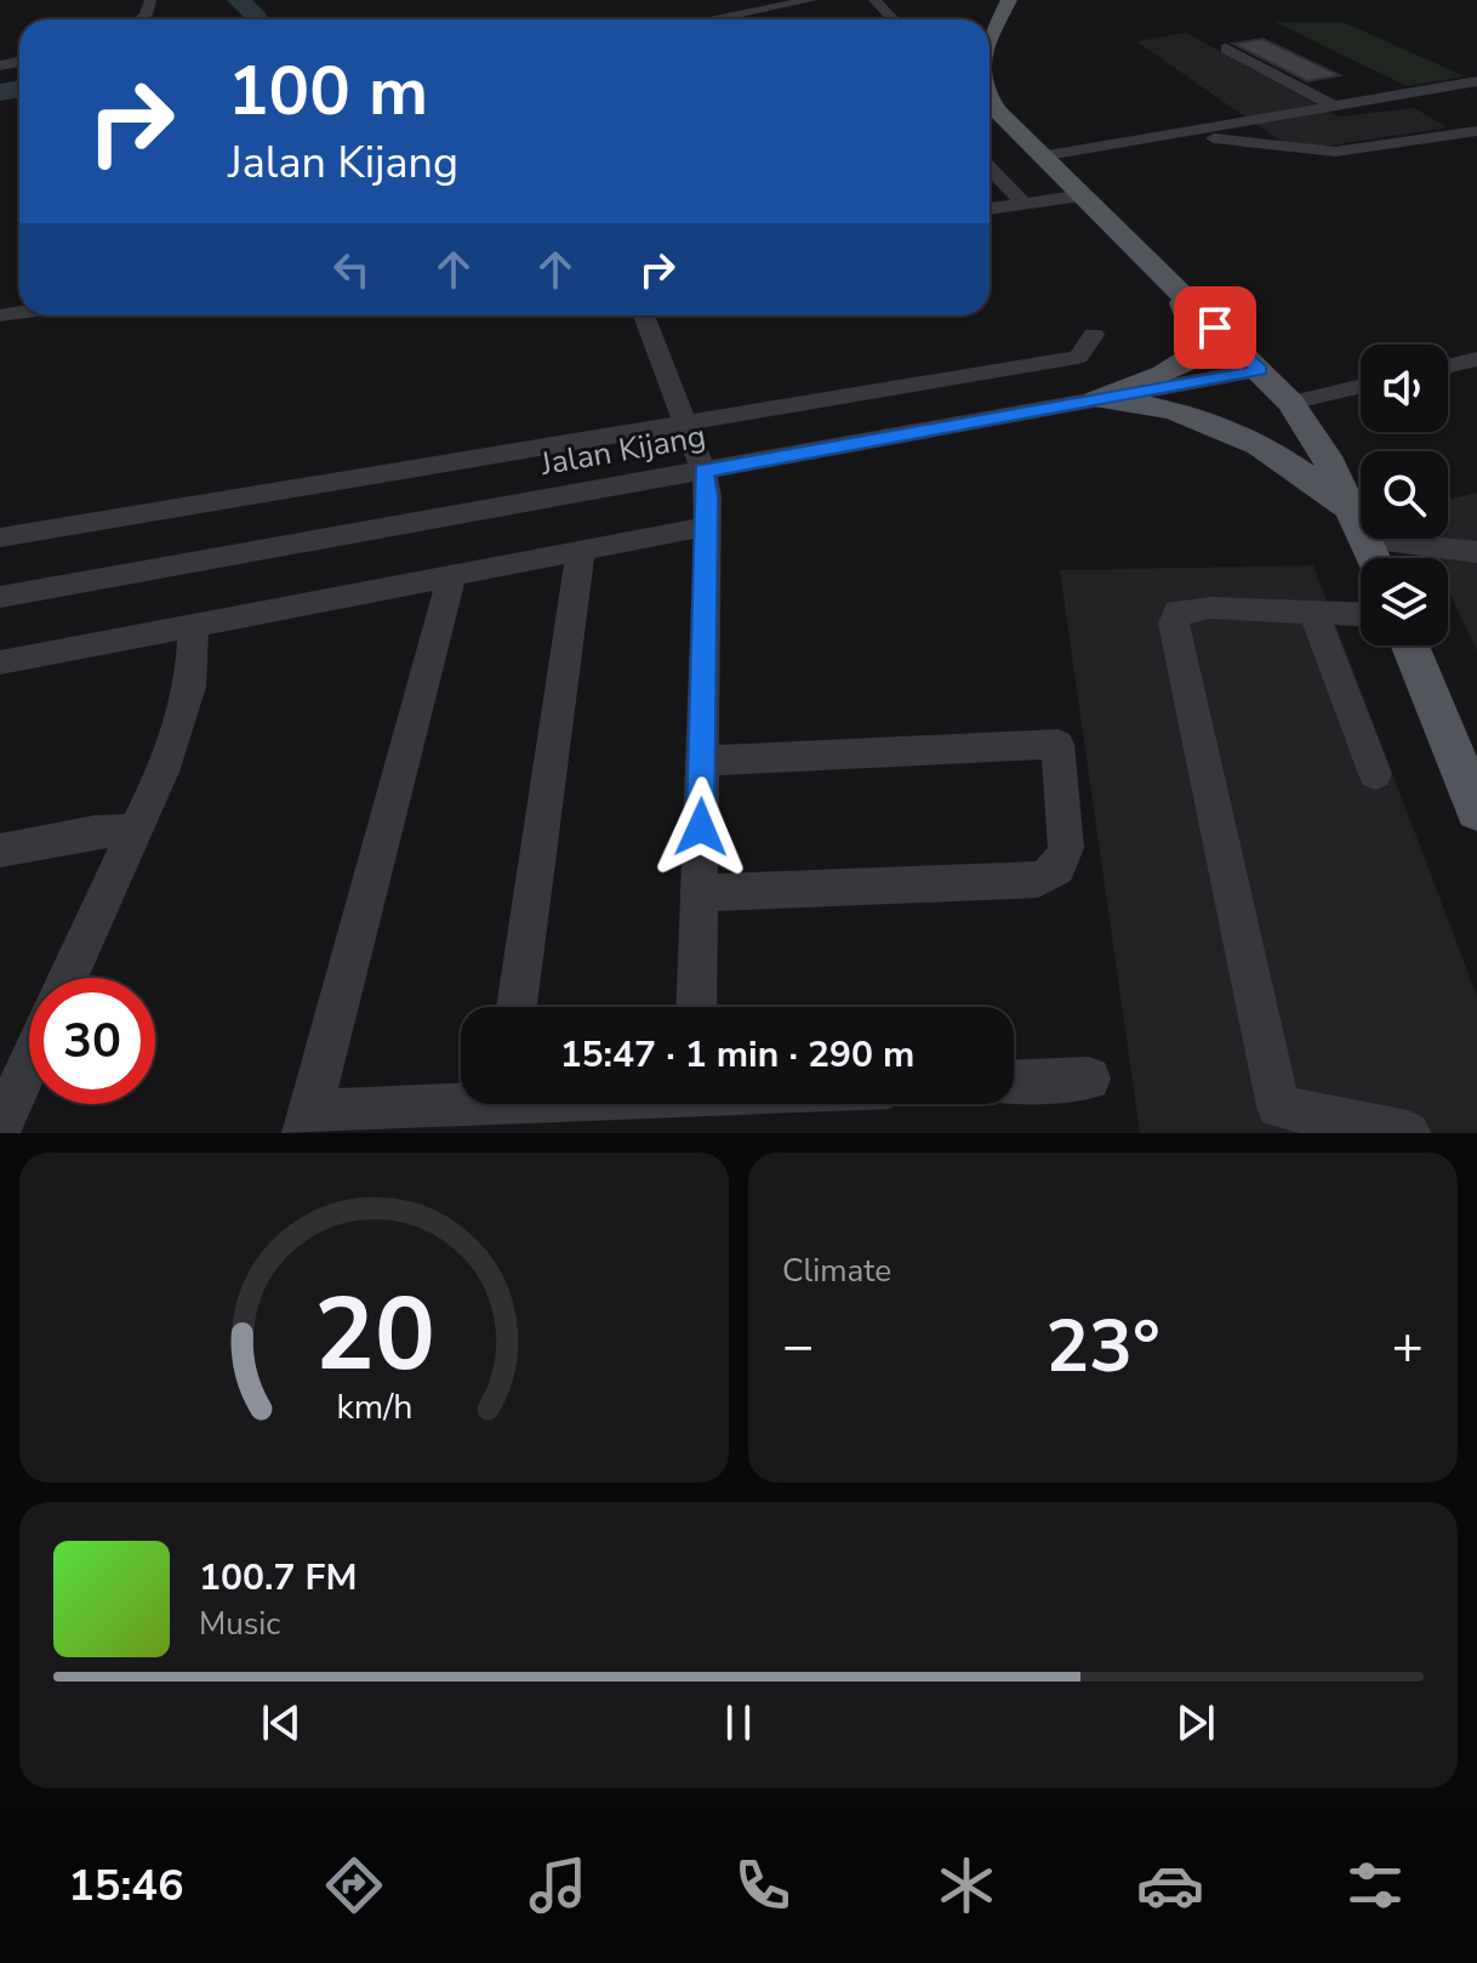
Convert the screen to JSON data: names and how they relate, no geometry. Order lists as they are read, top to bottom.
{
  "streets": {
    "street": ["Jalan Kijang"]
  },
  "page": {
    "turn": ["100 m", "Jalan Kijang"],
    "limit": "30",
    "trip": "15:47 · 1 min · 290 m",
    "tile": "Climate",
    "heat": ["−", "23°", "+"],
    "song": ["100.7 FM", "Music"],
    "tabs": "15:46",
    "gauge": ["20", "km/h"]
  }
}
